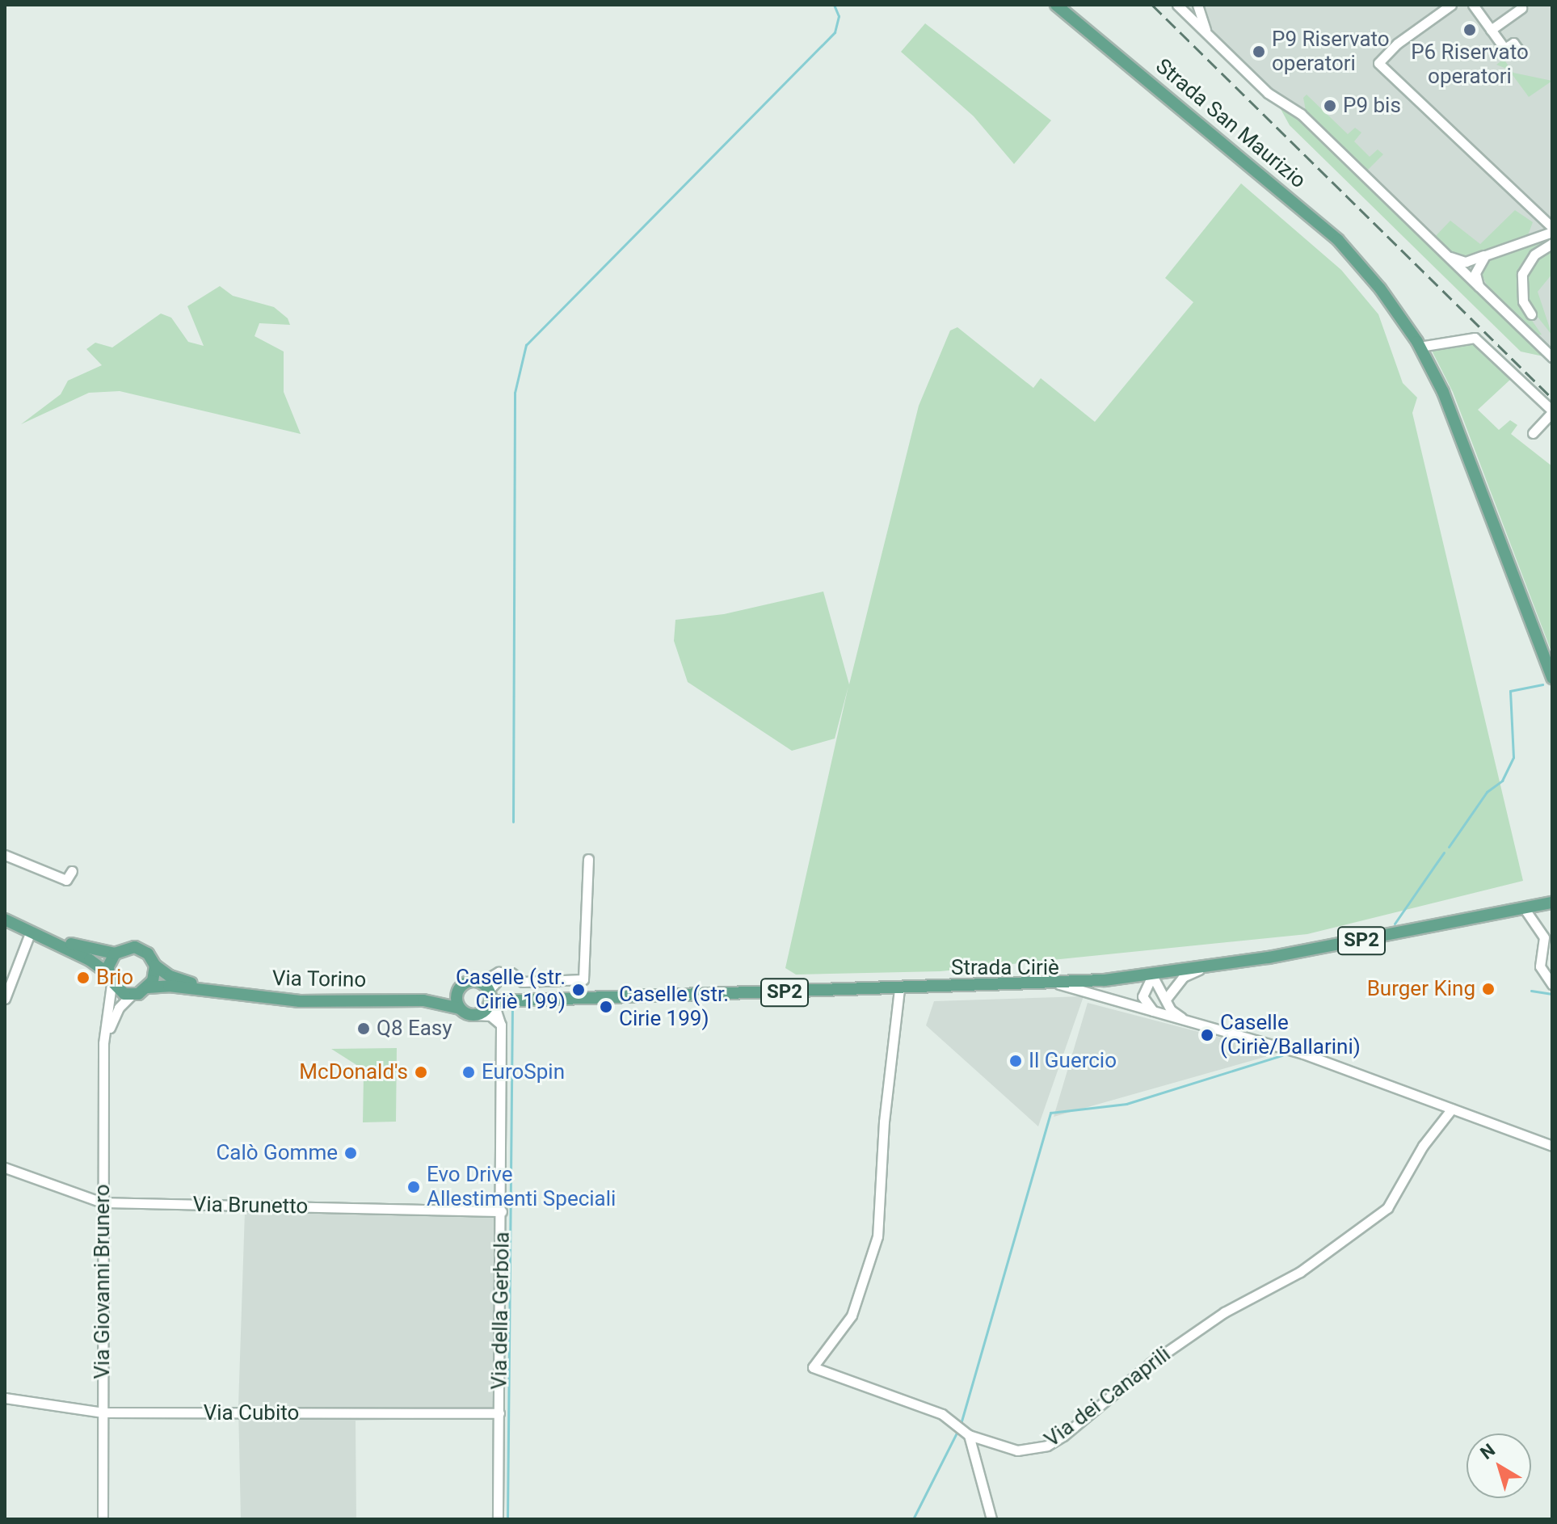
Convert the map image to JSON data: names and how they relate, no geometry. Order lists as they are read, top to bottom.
{
  "streets": {
    "main road": [
      "Strada San Maurizio",
      "SP2",
      "Strada Ciriè",
      "Via Torino"
    ],
    "street": [
      "Via Brunetto",
      "Via Giovanni Brunero",
      "Via della Gerbola",
      "Via dei Canaprili",
      "Via Cubito"
    ]
  },
  "crossings": [
    ["SP2", "Strada Ciriè"],
    ["Strada Ciriè", "Via Torino"],
    ["Strada Ciriè", "Via dei Canaprili"],
    ["Via Torino", "Via Giovanni Brunero"],
    ["Via Brunetto", "Via Giovanni Brunero"],
    ["Via Brunetto", "Via della Gerbola"],
    ["Via Giovanni Brunero", "Via Cubito"],
    ["Via della Gerbola", "Via Cubito"]
  ],
  "places": [
    "P6 Riservato operatori",
    "P9 Riservato operatori",
    "P9 bis",
    "Brio",
    "Burger King",
    "Caselle (str. Ciriè 199)",
    "Caselle (str. Cirie 199)",
    "Q8 Easy",
    "Caselle (Ciriè/Ballarini)",
    "Il Guercio",
    "McDonald's",
    "EuroSpin",
    "Calò Gomme",
    "Evo Drive Allestimenti Speciali"
  ],
  "north": "top left"
}
